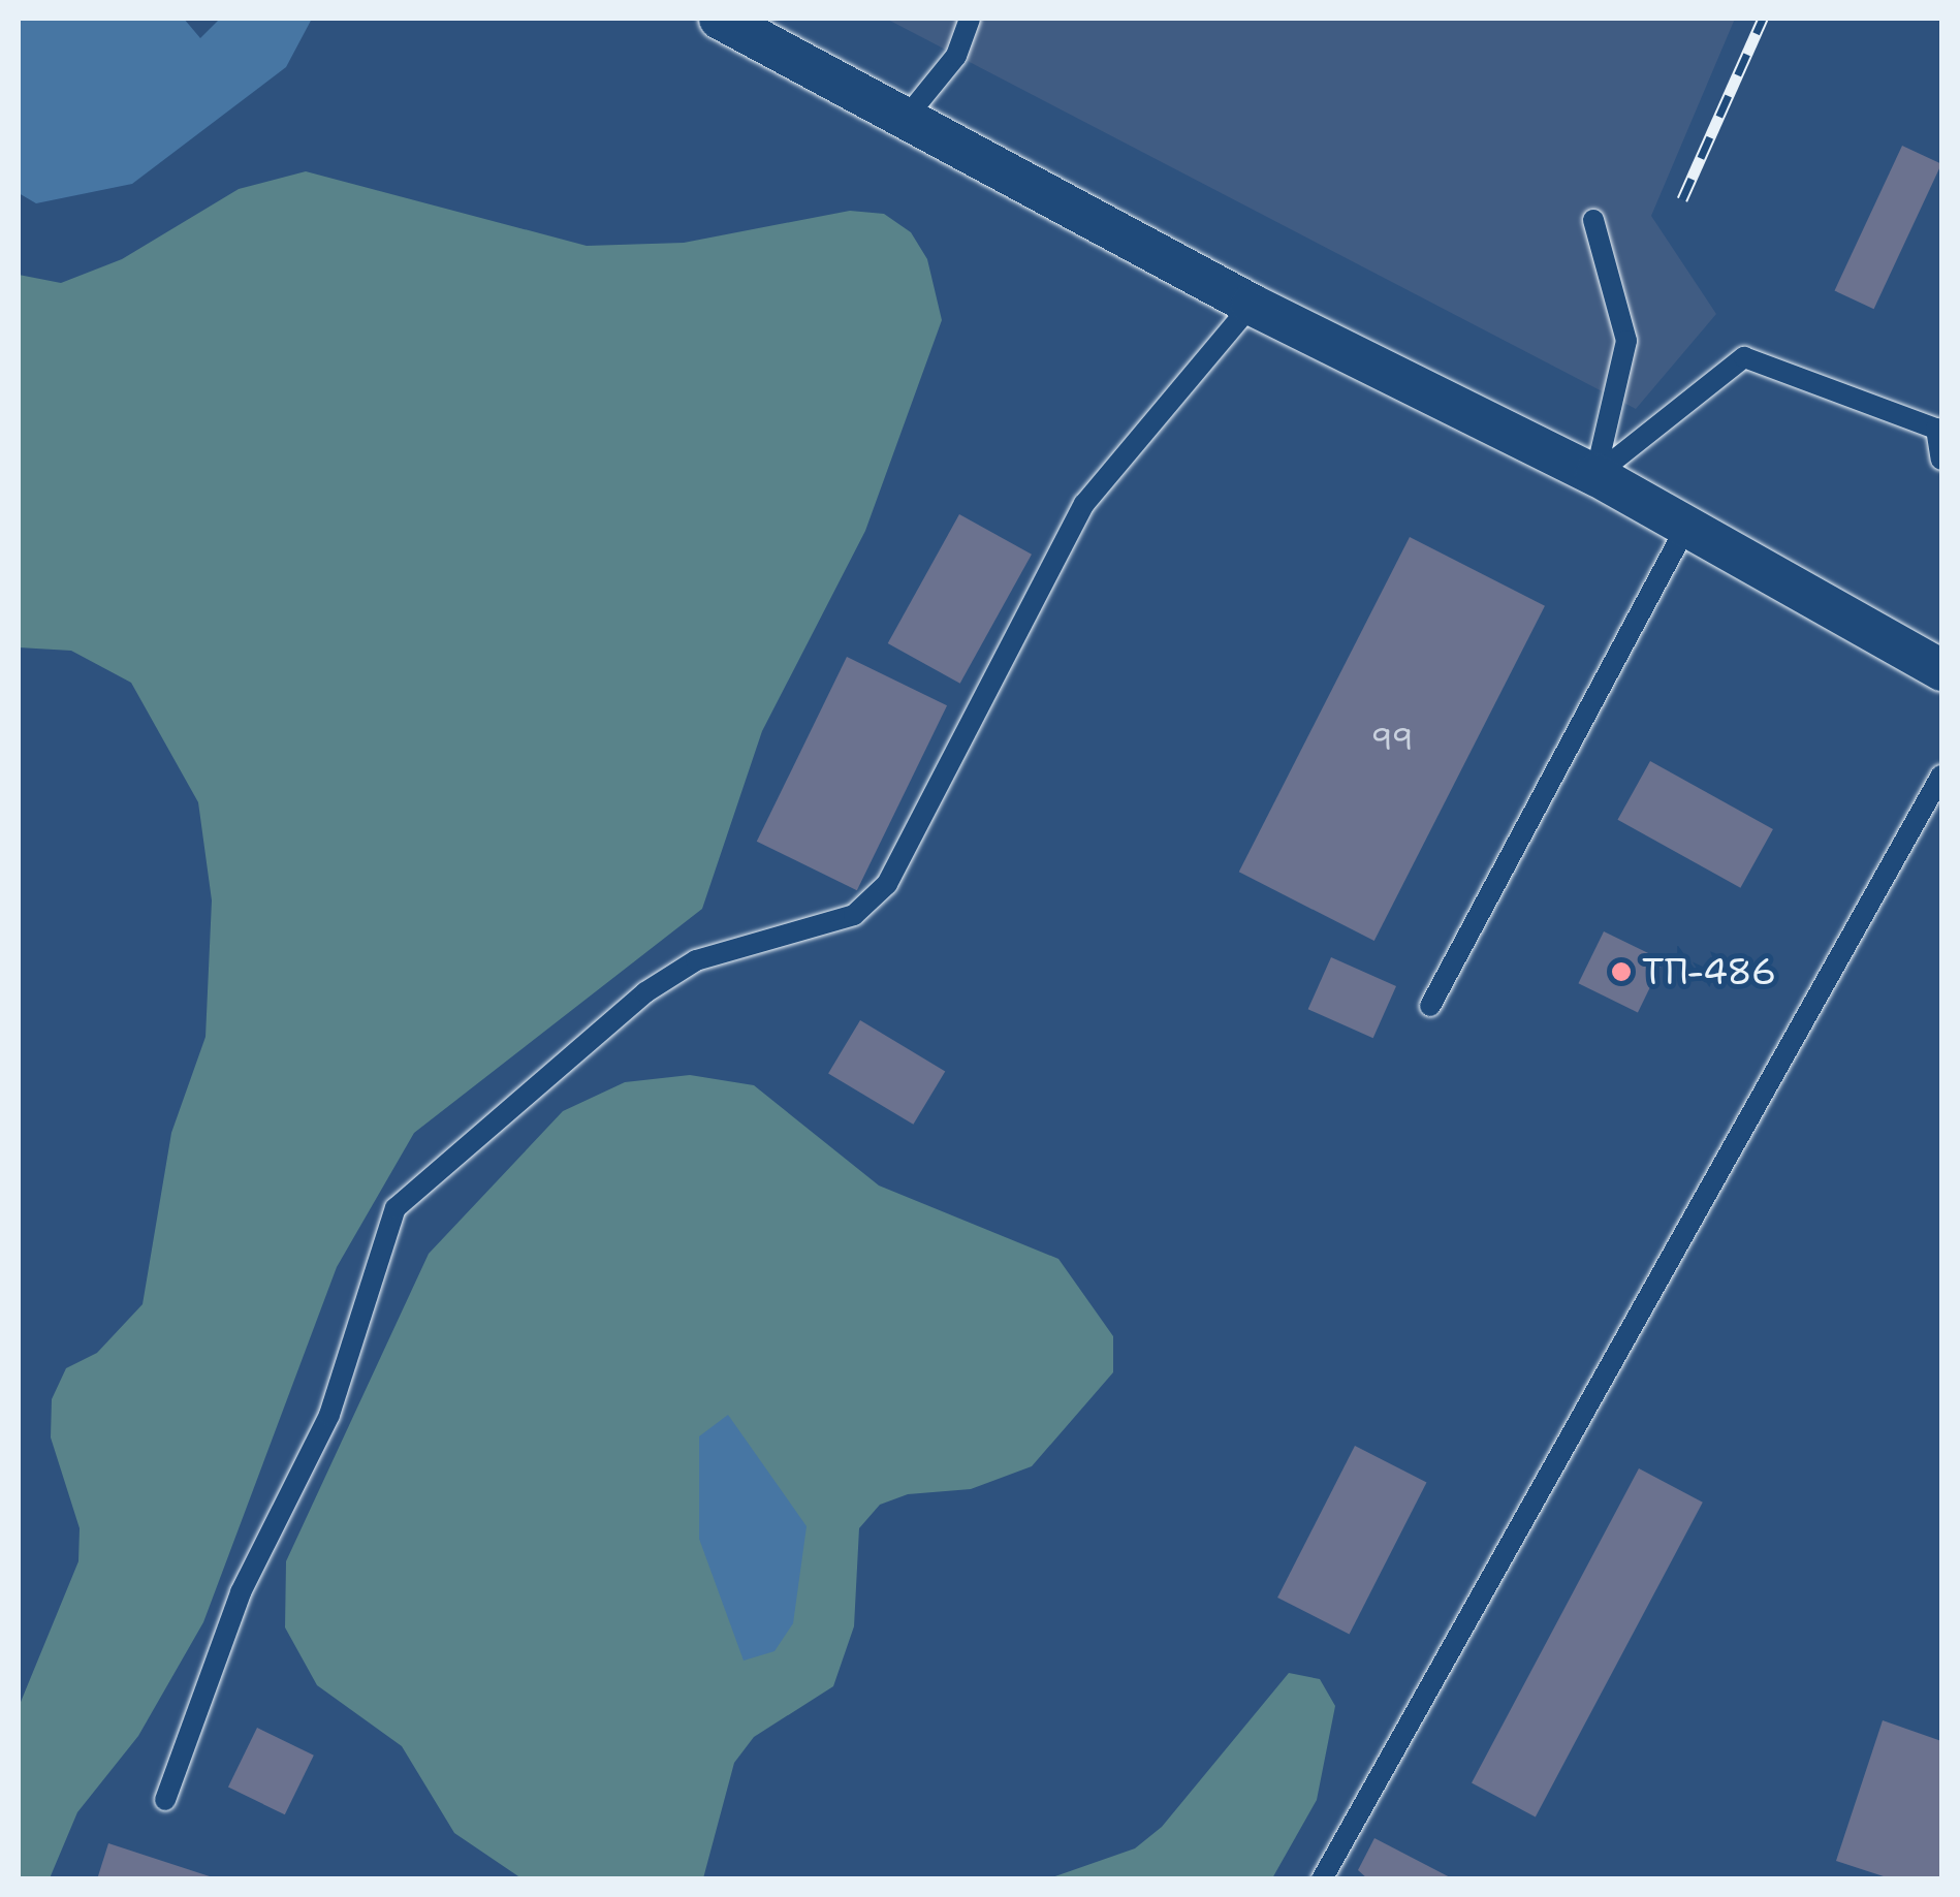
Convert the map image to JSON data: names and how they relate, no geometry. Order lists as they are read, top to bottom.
{
  "places": ["ТП-486"],
  "house_numbers": ["99"]
}
